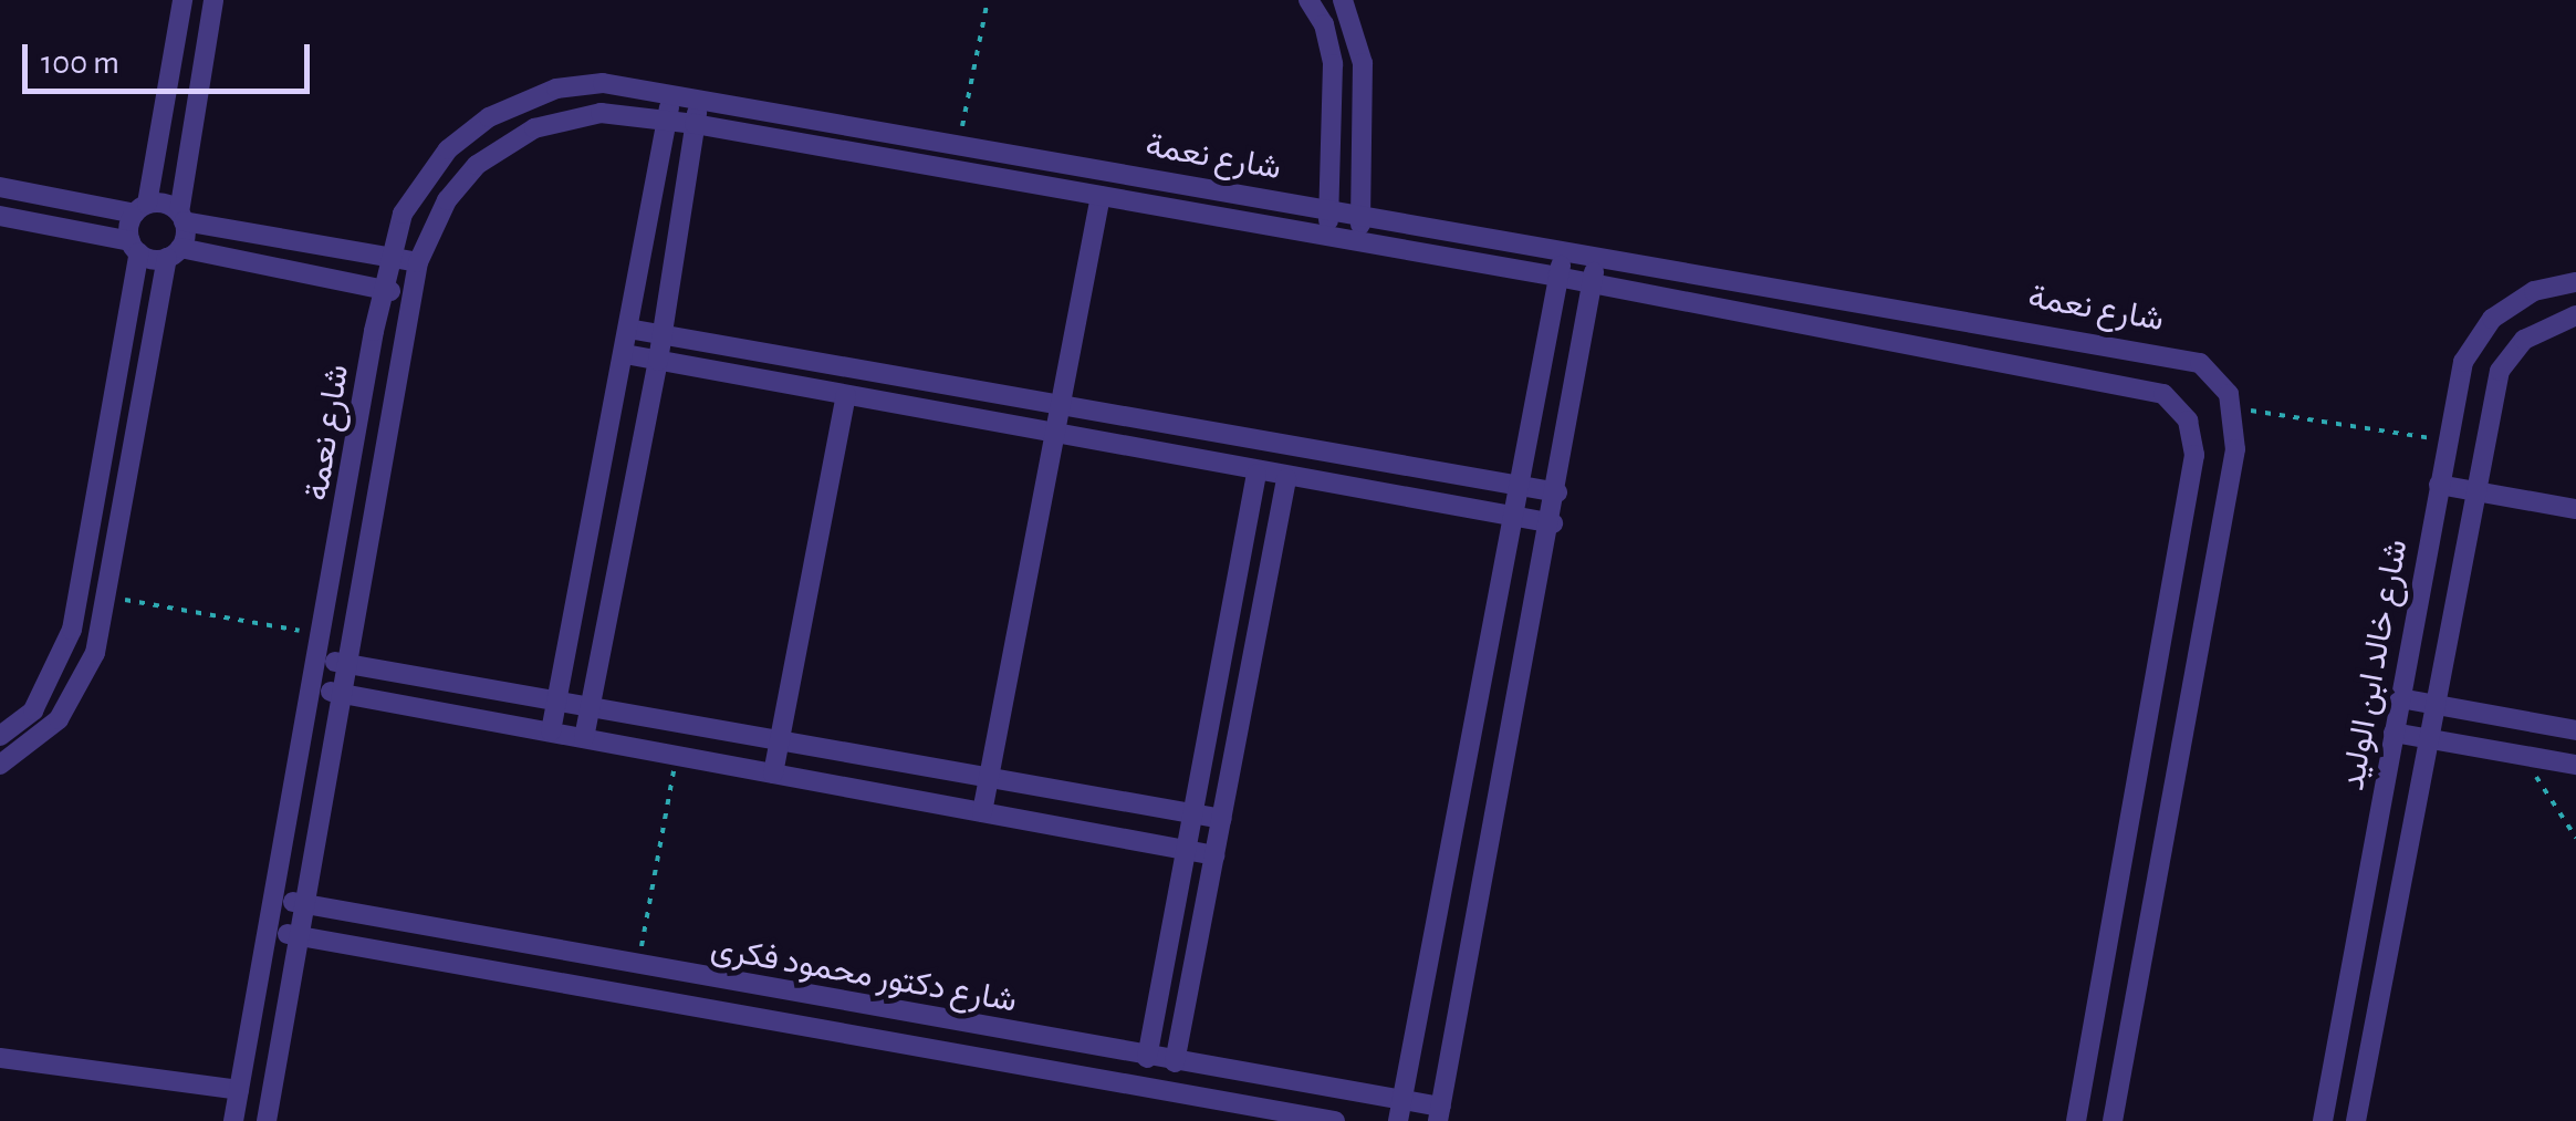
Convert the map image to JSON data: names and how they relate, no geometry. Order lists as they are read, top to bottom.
{
  "streets": {
    "street": ["شارع نعمة", "شارع خالد ابن الوليد", "شارع دكتور محمود فكرى"]
  },
  "crossings": [
    ["شارع نعمة", "شارع دكتور محمود فكرى"]
  ],
  "scale_bar": "100 m"
}
